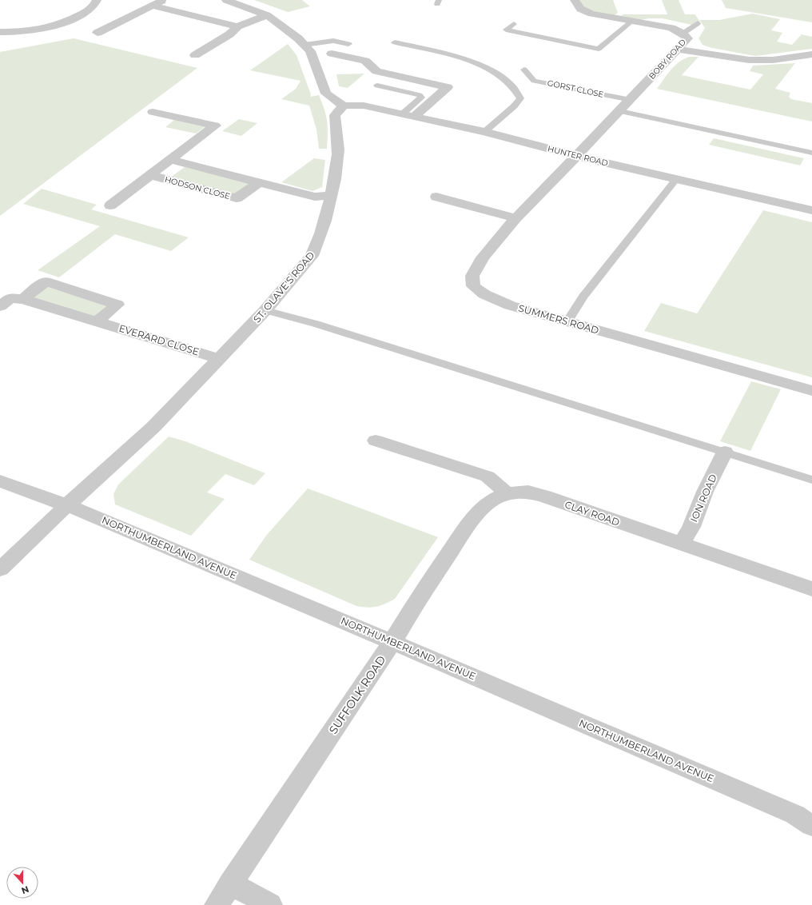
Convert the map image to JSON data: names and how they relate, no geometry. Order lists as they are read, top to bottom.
{
  "streets": {
    "street": [
      "BOBY ROAD",
      "HUNTER ROAD",
      "HODSON CLOSE",
      "ST. OLAVE'S ROAD",
      "SUMMERS ROAD",
      "EVERARD CLOSE",
      "ION ROAD",
      "CLAY ROAD",
      "NORTHUMBERLAND AVENUE",
      "SUFFOLK ROAD"
    ],
    "lane": ["GORST CLOSE"]
  },
  "crossings": [
    ["BOBY ROAD", "GORST CLOSE"],
    ["BOBY ROAD", "HUNTER ROAD"],
    ["BOBY ROAD", "SUMMERS ROAD"],
    ["HUNTER ROAD", "ST. OLAVE'S ROAD"],
    ["HUNTER ROAD", "SUMMERS ROAD"],
    ["ST. OLAVE'S ROAD", "EVERARD CLOSE"],
    ["ST. OLAVE'S ROAD", "NORTHUMBERLAND AVENUE"],
    ["ION ROAD", "CLAY ROAD"],
    ["CLAY ROAD", "SUFFOLK ROAD"],
    ["NORTHUMBERLAND AVENUE", "SUFFOLK ROAD"]
  ],
  "north": "bottom"
}
